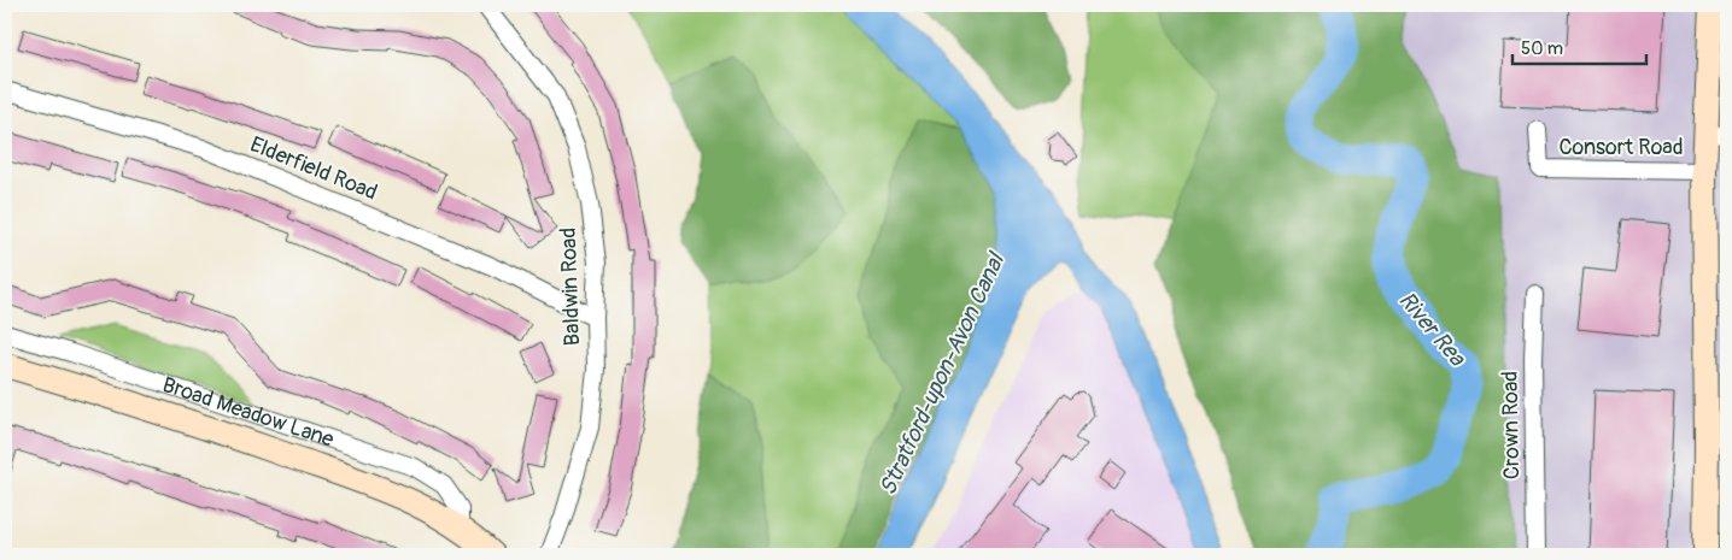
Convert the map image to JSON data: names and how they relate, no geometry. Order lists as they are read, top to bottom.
{
  "streets": {
    "street": [
      "Consort Road",
      "Elderfield Road",
      "Baldwin Road",
      "Broad Meadow Lane",
      "Crown Road"
    ]
  },
  "crossings": [
    ["Elderfield Road", "Baldwin Road"]
  ],
  "water": ["River Rea", "Stratford-upon-Avon Canal"],
  "scale_bar": "50 m"
}
